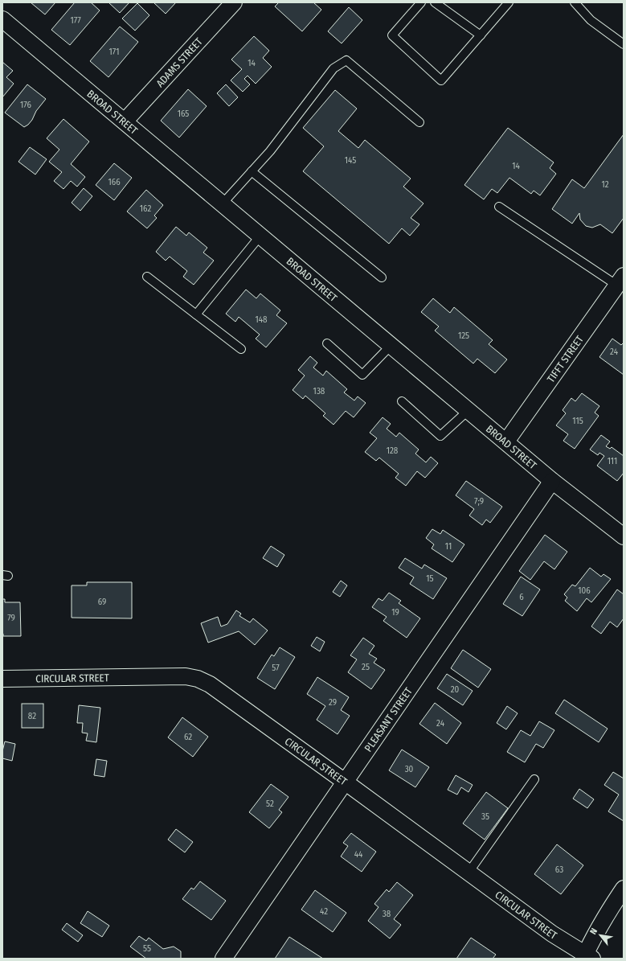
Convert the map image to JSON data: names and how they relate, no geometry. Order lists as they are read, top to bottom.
{
  "streets": {
    "street": [
      "ADAMS STREET",
      "BROAD STREET",
      "TIFFT STREET",
      "CIRCULAR STREET",
      "PLEASANT STREET"
    ]
  },
  "crossings": [
    ["ADAMS STREET", "BROAD STREET"],
    ["BROAD STREET", "TIFFT STREET"],
    ["BROAD STREET", "PLEASANT STREET"],
    ["CIRCULAR STREET", "PLEASANT STREET"]
  ],
  "house_numbers": [
    "177",
    "171",
    "14",
    "176",
    "165",
    "145",
    "14",
    "166",
    "12",
    "162",
    "148",
    "125",
    "24",
    "138",
    "115",
    "128",
    "111",
    "7;9",
    "11",
    "15",
    "106",
    "6",
    "69",
    "19",
    "79",
    "25",
    "57",
    "20",
    "29",
    "82",
    "24",
    "62",
    "30",
    "52",
    "35",
    "44",
    "63",
    "42",
    "38",
    "55"
  ],
  "north": "top left"
}
